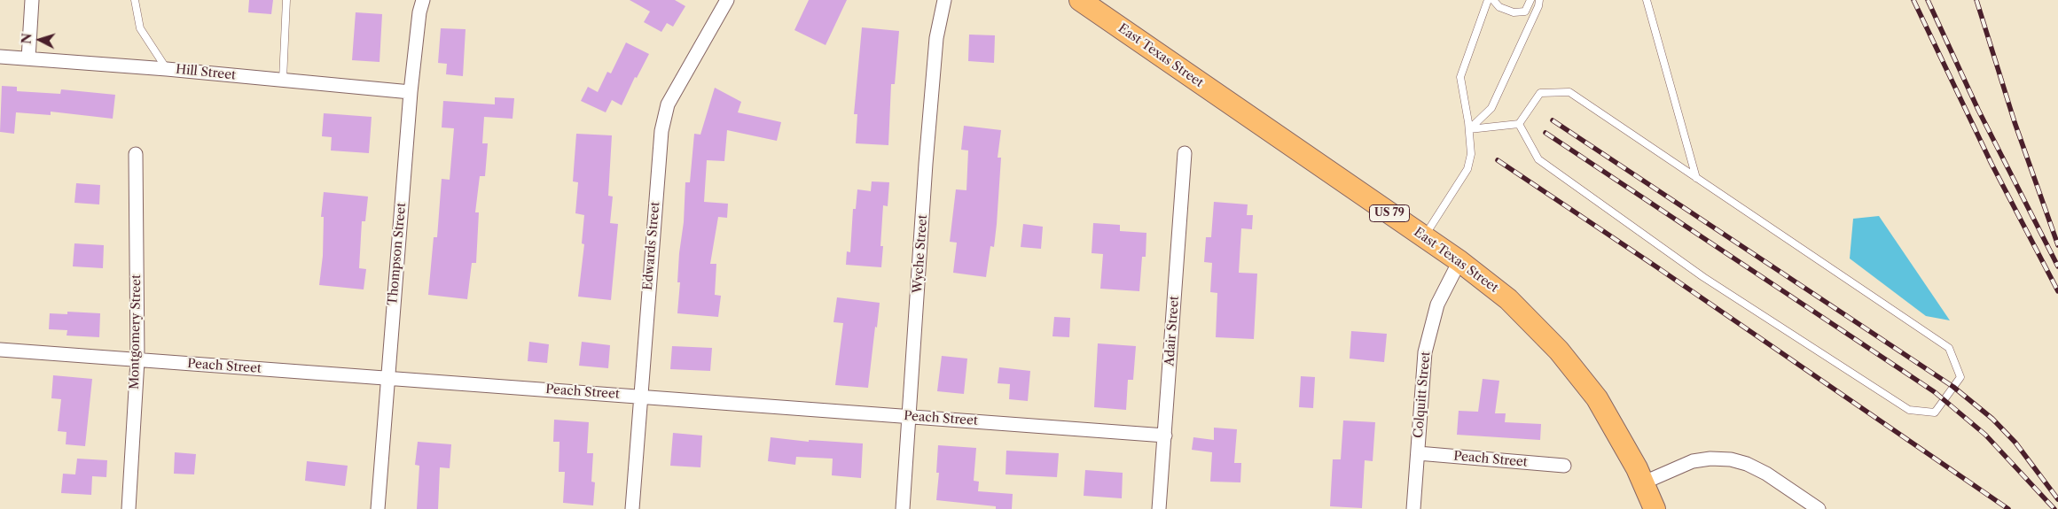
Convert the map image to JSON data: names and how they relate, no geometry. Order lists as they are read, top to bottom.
{
  "streets": {
    "main road": ["East Texas Street", "US 79"],
    "street": [
      "Hill Street",
      "Edwards Street",
      "Thompson Street",
      "Wyche Street",
      "Adair Street",
      "Montgomery Street",
      "Peach Street",
      "Colquitt Street"
    ]
  },
  "crossings": [
    ["East Texas Street", "Colquitt Street"],
    ["Hill Street", "Thompson Street"],
    ["Edwards Street", "Peach Street"],
    ["Thompson Street", "Peach Street"],
    ["Wyche Street", "Peach Street"],
    ["Adair Street", "Peach Street"],
    ["Montgomery Street", "Peach Street"],
    ["Peach Street", "Colquitt Street"]
  ],
  "north": "left"
}
